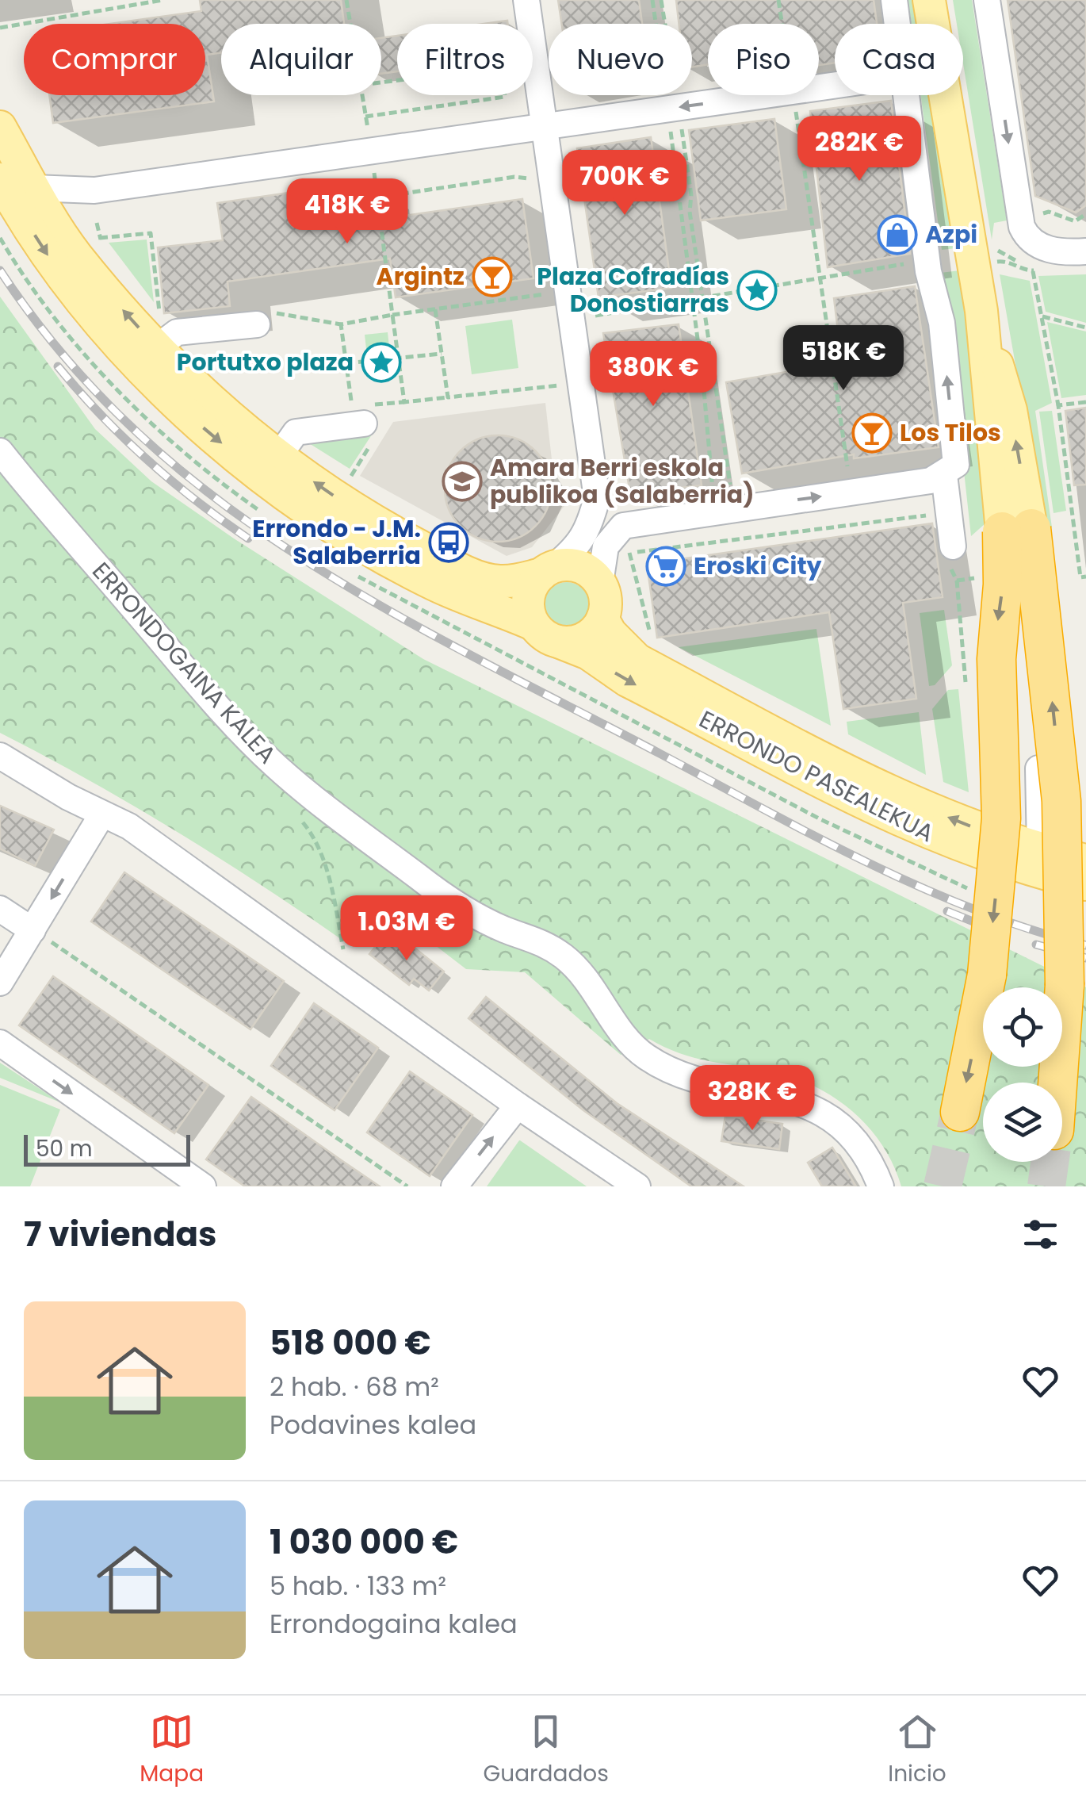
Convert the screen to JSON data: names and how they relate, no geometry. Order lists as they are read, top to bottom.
{
  "streets": {
    "main road": ["ERRONDO PASEALEKUA"],
    "street": ["ERRONDOGAINA KALEA"]
  },
  "places": {
    "shop": ["Azpi"],
    "bar": ["Argintz", "Los Tilos"],
    "place": ["Plaza Cofradías Donostiarras", "Portutxo plaza"],
    "school or university": ["Amara Berri eskola publikoa (Salaberria)"],
    "bus stop": ["Errondo - J.M. Salaberria"],
    "supermarket": ["Eroski City"]
  },
  "scale_bar": "50 m",
  "page": {
    "chip": [
      "Comprar",
      "Alquilar",
      "Filtros",
      "Nuevo",
      "Piso",
      "Casa"
    ],
    "price": [
      "282K €",
      "700K €",
      "418K €",
      "518K €",
      "380K €",
      "1.03M €",
      "328K €"
    ],
    "scale": "50 m",
    "heading": "7 viviendas",
    "list": [
      {
        "name": "518 000 €",
        "note": "2 hab. · 68 m² · Podavines kalea"
      },
      {
        "name": "1 030 000 €",
        "note": "5 hab. · 133 m² · Errondogaina kalea"
      }
    ],
    "tabs": ["Mapa", "Guardados", "Inicio"]
  }
}
